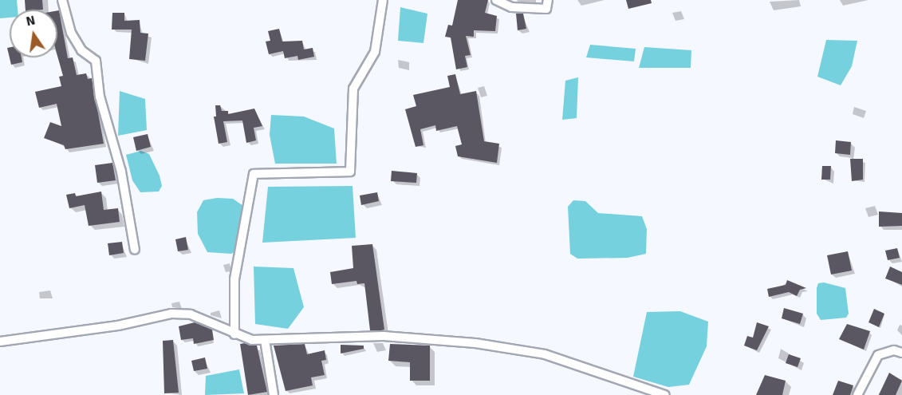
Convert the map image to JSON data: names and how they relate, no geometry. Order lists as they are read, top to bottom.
{
  "north": "top"
}
